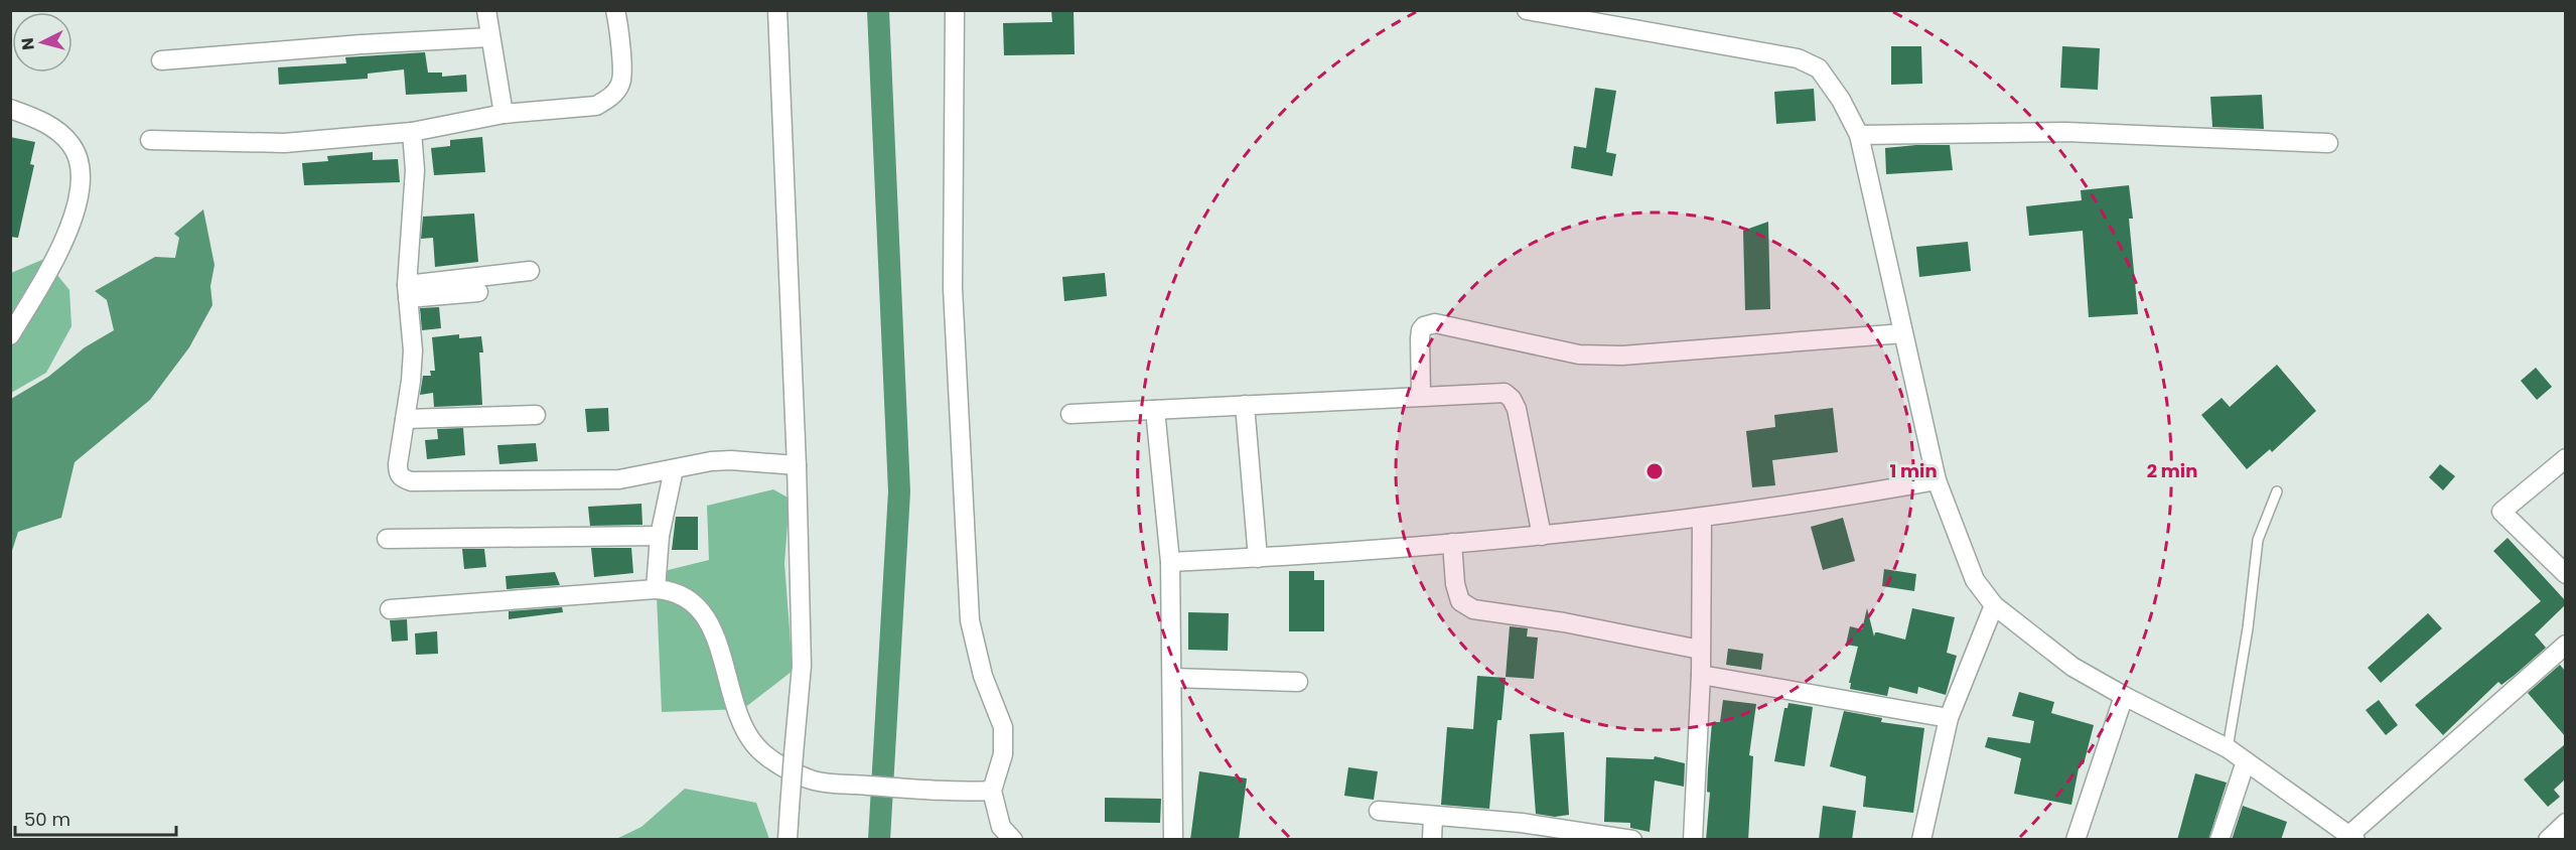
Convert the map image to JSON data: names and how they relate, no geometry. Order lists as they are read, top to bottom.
{
  "scale_bar": "50 m",
  "north": "left",
  "rings": ["1 min", "2 min"]
}
